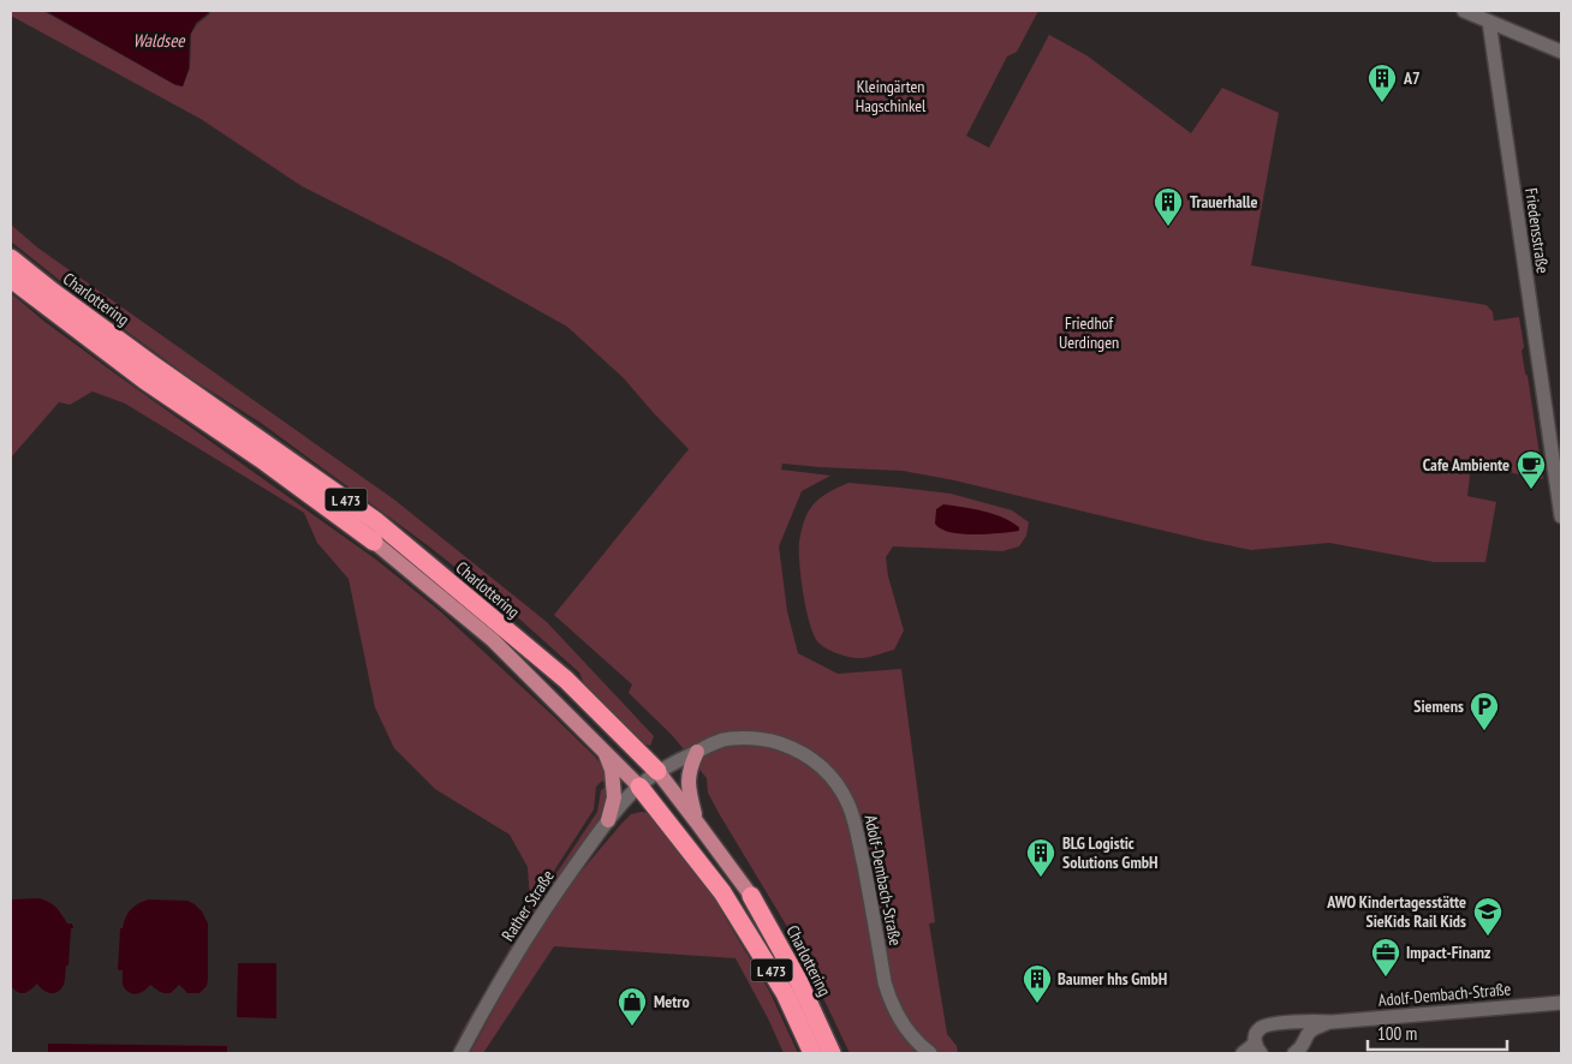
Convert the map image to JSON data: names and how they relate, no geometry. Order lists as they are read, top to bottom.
{
  "streets": {
    "highway": ["Charlottering", "L 473"],
    "main road": ["Friedensstraße", "Adolf-Dembach-Straße", "Rather Straße"]
  },
  "crossings": [
    ["Charlottering", "Adolf-Dembach-Straße"],
    ["L 473", "Adolf-Dembach-Straße"],
    ["L 473", "Rather Straße"],
    ["Adolf-Dembach-Straße", "Rather Straße"]
  ],
  "water": ["Waldsee"],
  "parks": ["Kleingärten Hagschinkel", "Friedhof Uerdingen"],
  "places": {
    "building": [
      "A7",
      "Trauerhalle",
      "BLG Logistic Solutions GmbH",
      "Baumer hhs GmbH"
    ],
    "cafe": ["Cafe Ambiente"],
    "parking": ["Siemens"],
    "school or university": ["AWO Kindertagesstätte SieKids Rail Kids"],
    "office": ["Impact-Finanz"],
    "shop": ["Metro"]
  },
  "scale_bar": "100 m"
}
